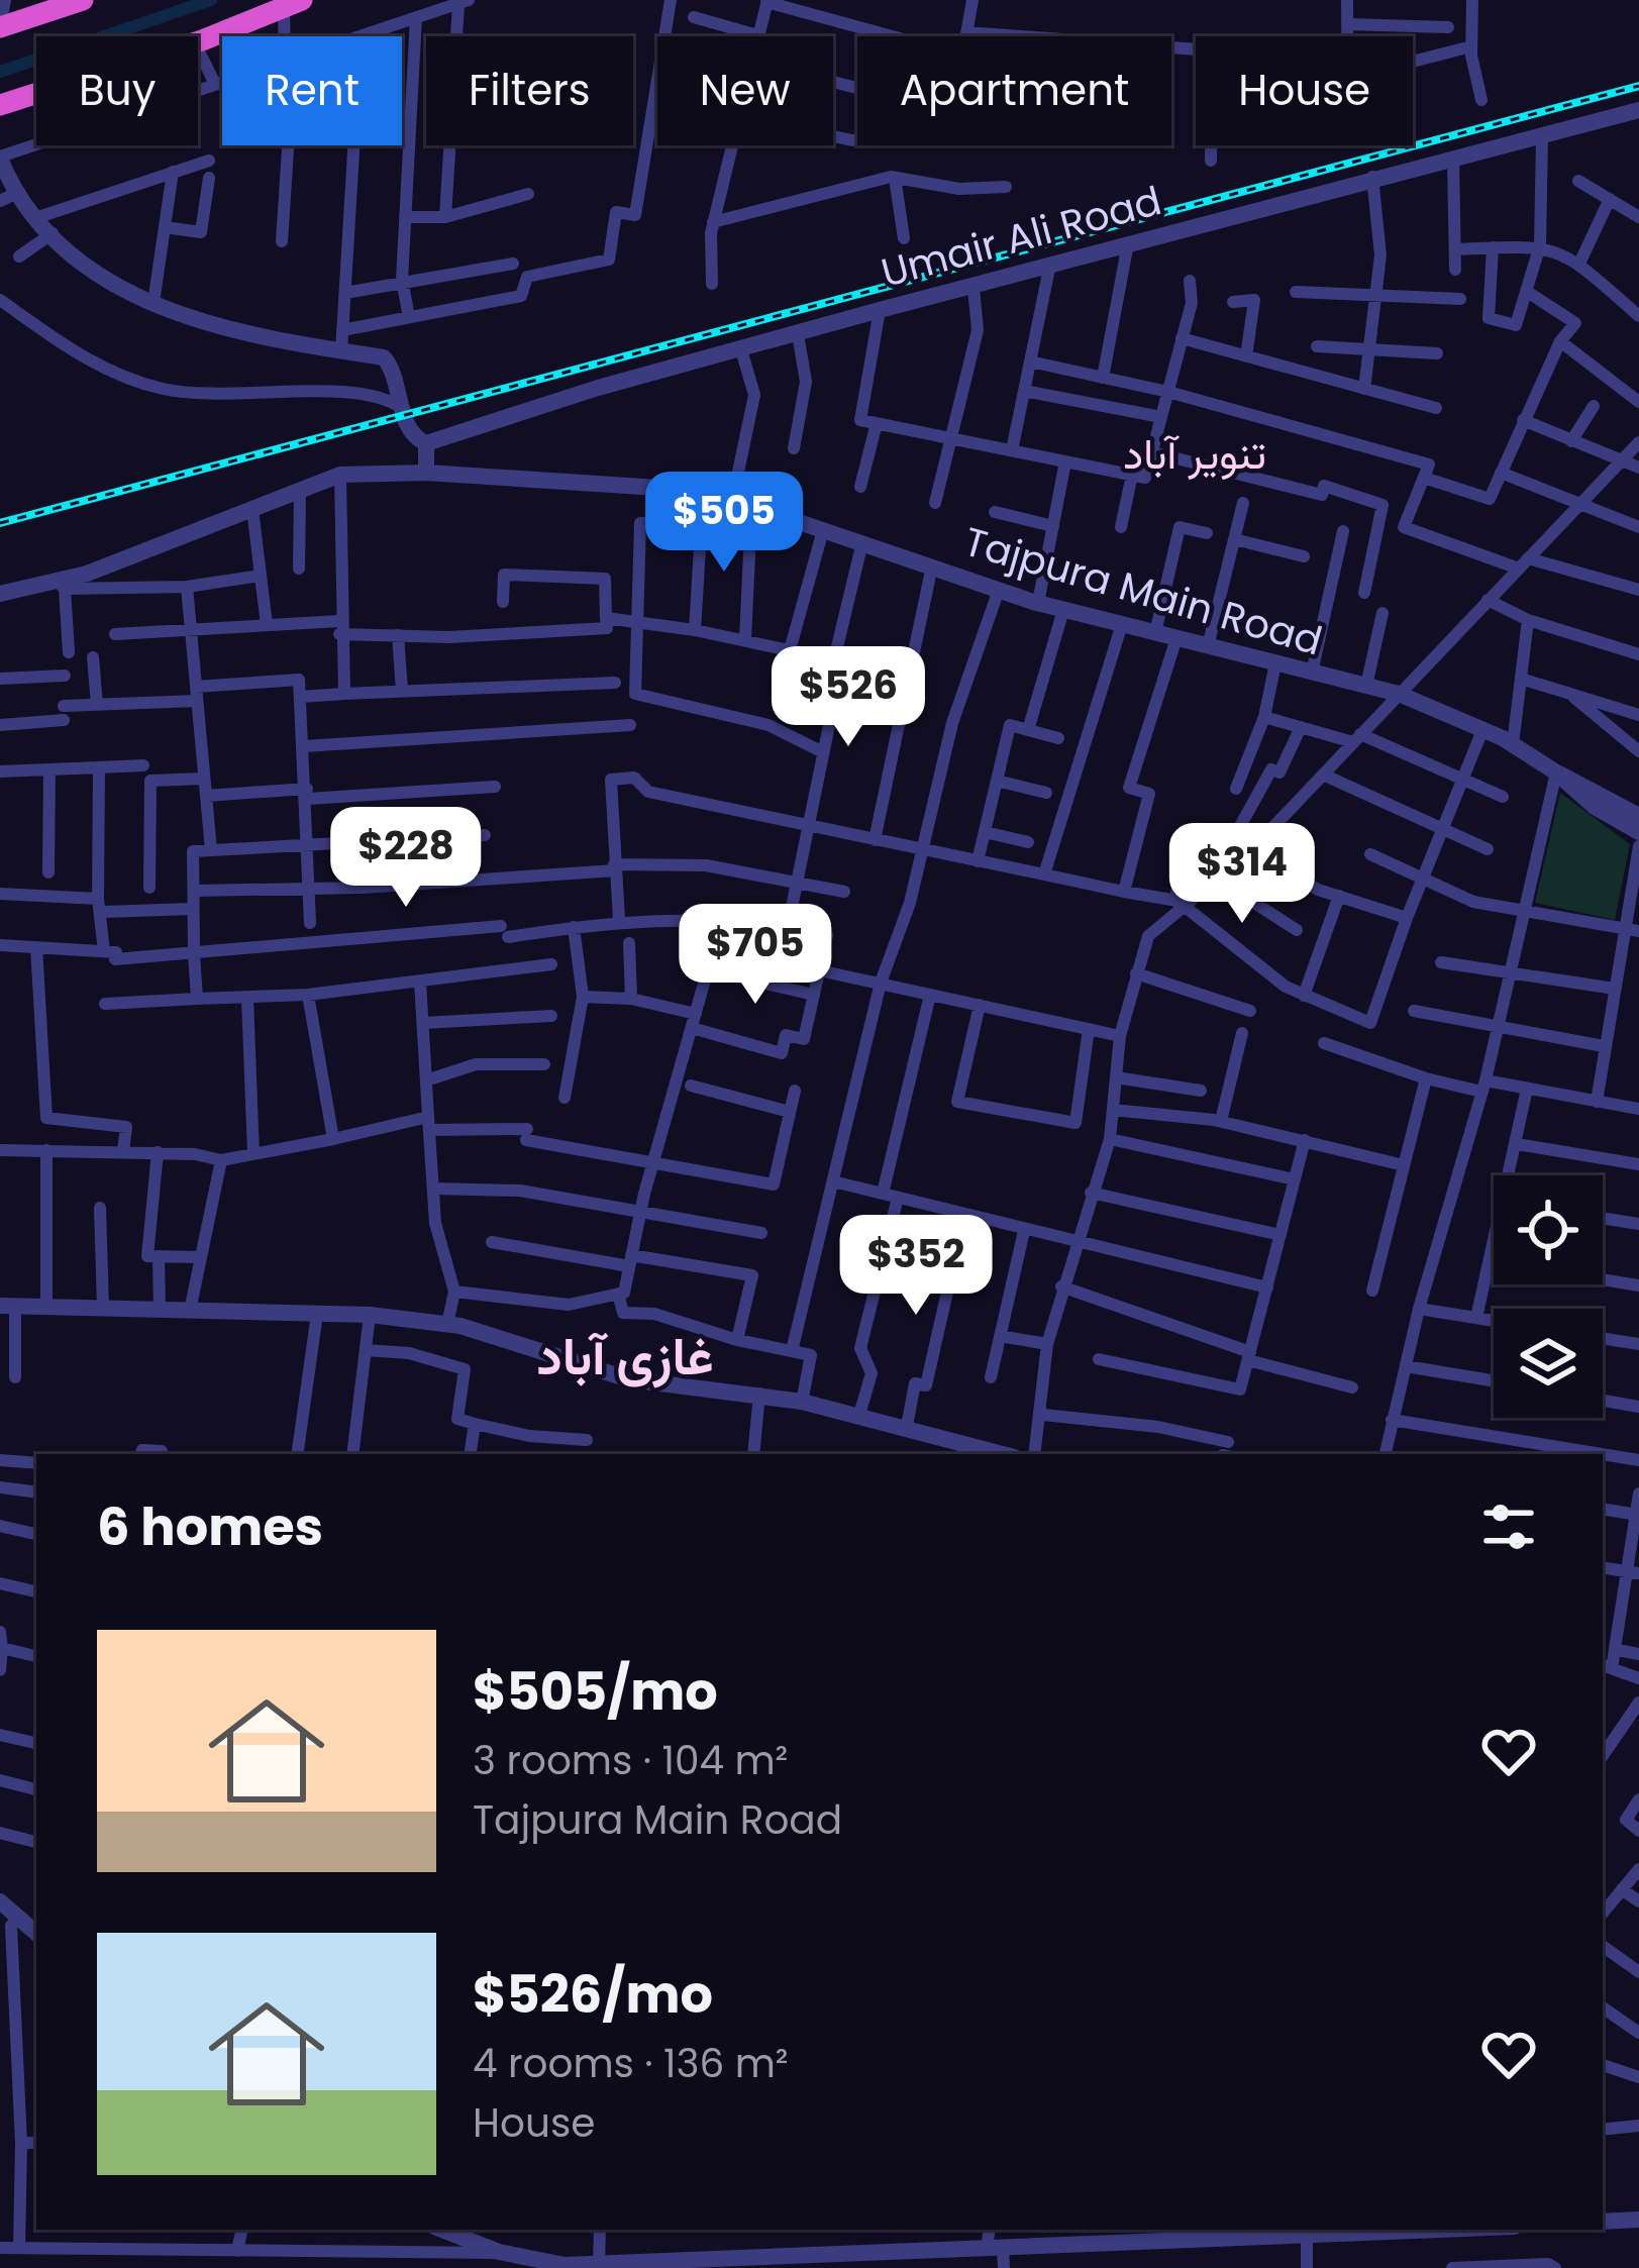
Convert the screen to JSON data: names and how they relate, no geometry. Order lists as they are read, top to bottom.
{
  "streets": {
    "street": ["Umair Ali Road", "Tajpura Main Road"]
  },
  "districts": ["تنویر آباد", "غازى آباد"],
  "page": {
    "chip": [
      "Buy",
      "Rent",
      "Filters",
      "New",
      "Apartment",
      "House"
    ],
    "price": [
      "$505",
      "$526",
      "$228",
      "$314",
      "$705",
      "$352"
    ],
    "heading": "6 homes",
    "list": [
      {
        "name": "$505/mo",
        "note": "3 rooms · 104 m² · Tajpura Main Road"
      },
      {
        "name": "$526/mo",
        "note": "4 rooms · 136 m² · House"
      }
    ]
  }
}
